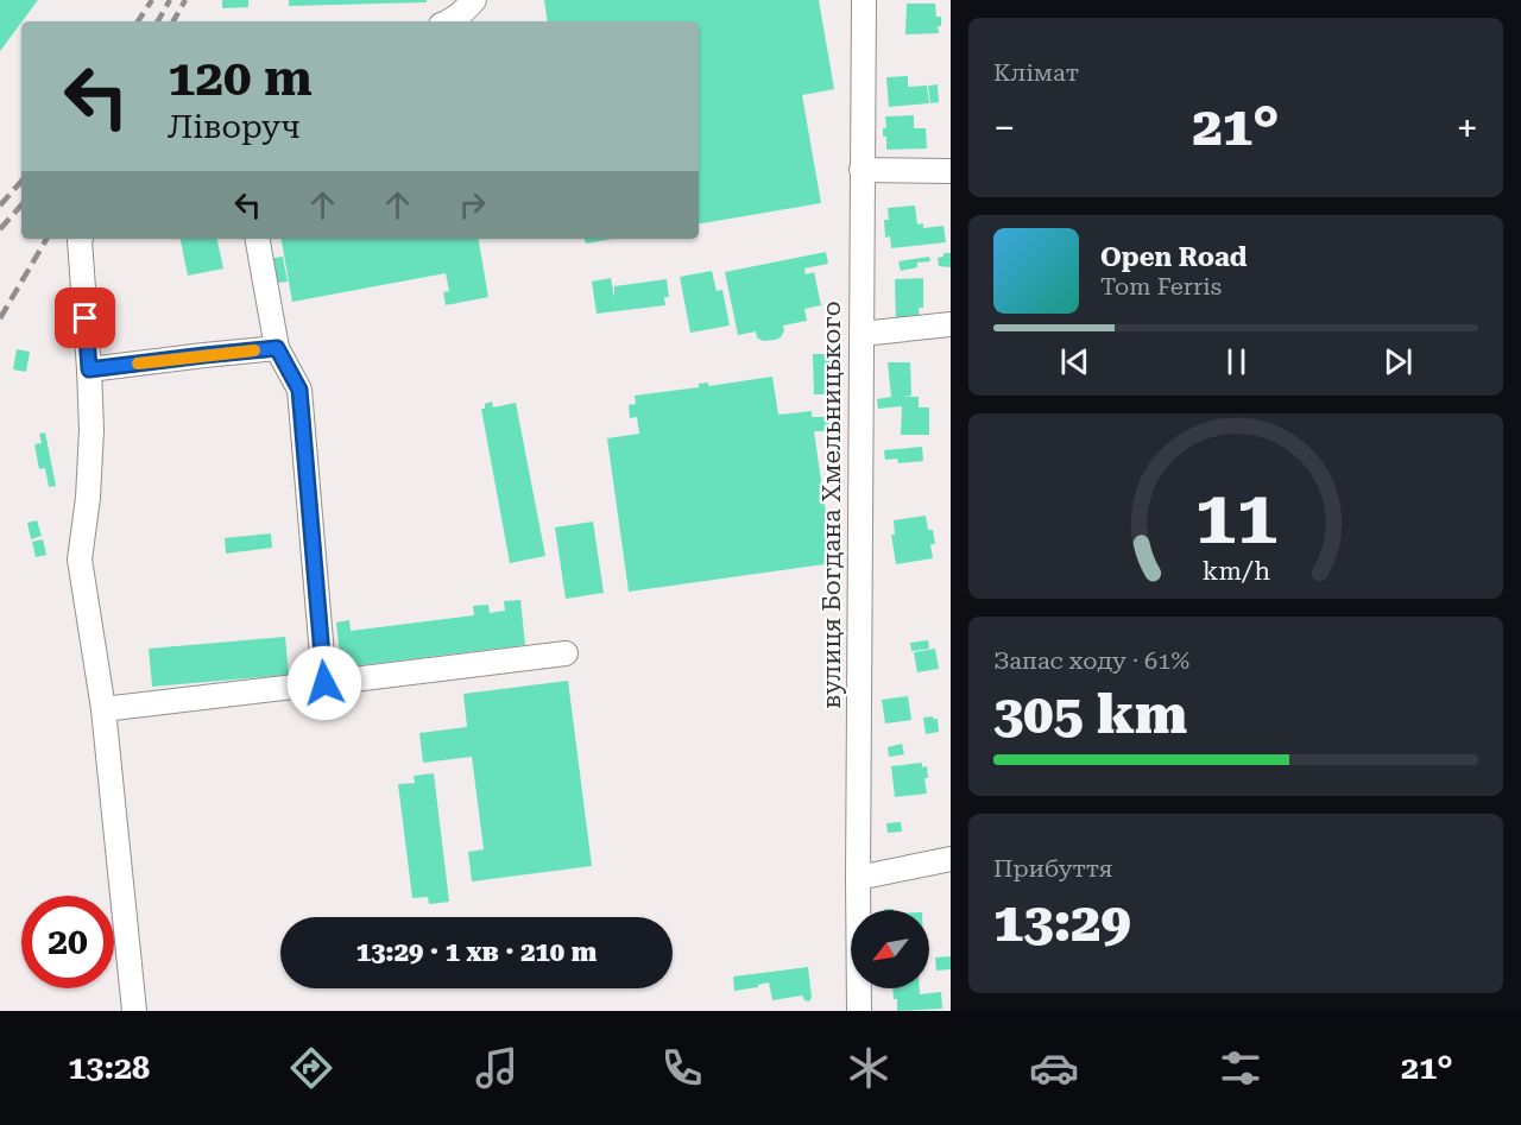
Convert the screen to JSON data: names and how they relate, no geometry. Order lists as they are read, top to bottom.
{
  "streets": {
    "street": ["вулиця Богдана Хмельницького"]
  },
  "north": "bottom left",
  "page": {
    "tile": [
      "Клімат",
      ["Запас ходу · 61%", "305 km"],
      ["Прибуття", "13:29"]
    ],
    "turn": ["120 m", "Ліворуч"],
    "heat": ["−", "21°", "+"],
    "song": ["Open Road", "Tom Ferris"],
    "limit": "20",
    "trip": "13:29 · 1 хв · 210 m",
    "tabs": ["13:28", "21°"],
    "gauge": ["11", "km/h"]
  }
}
